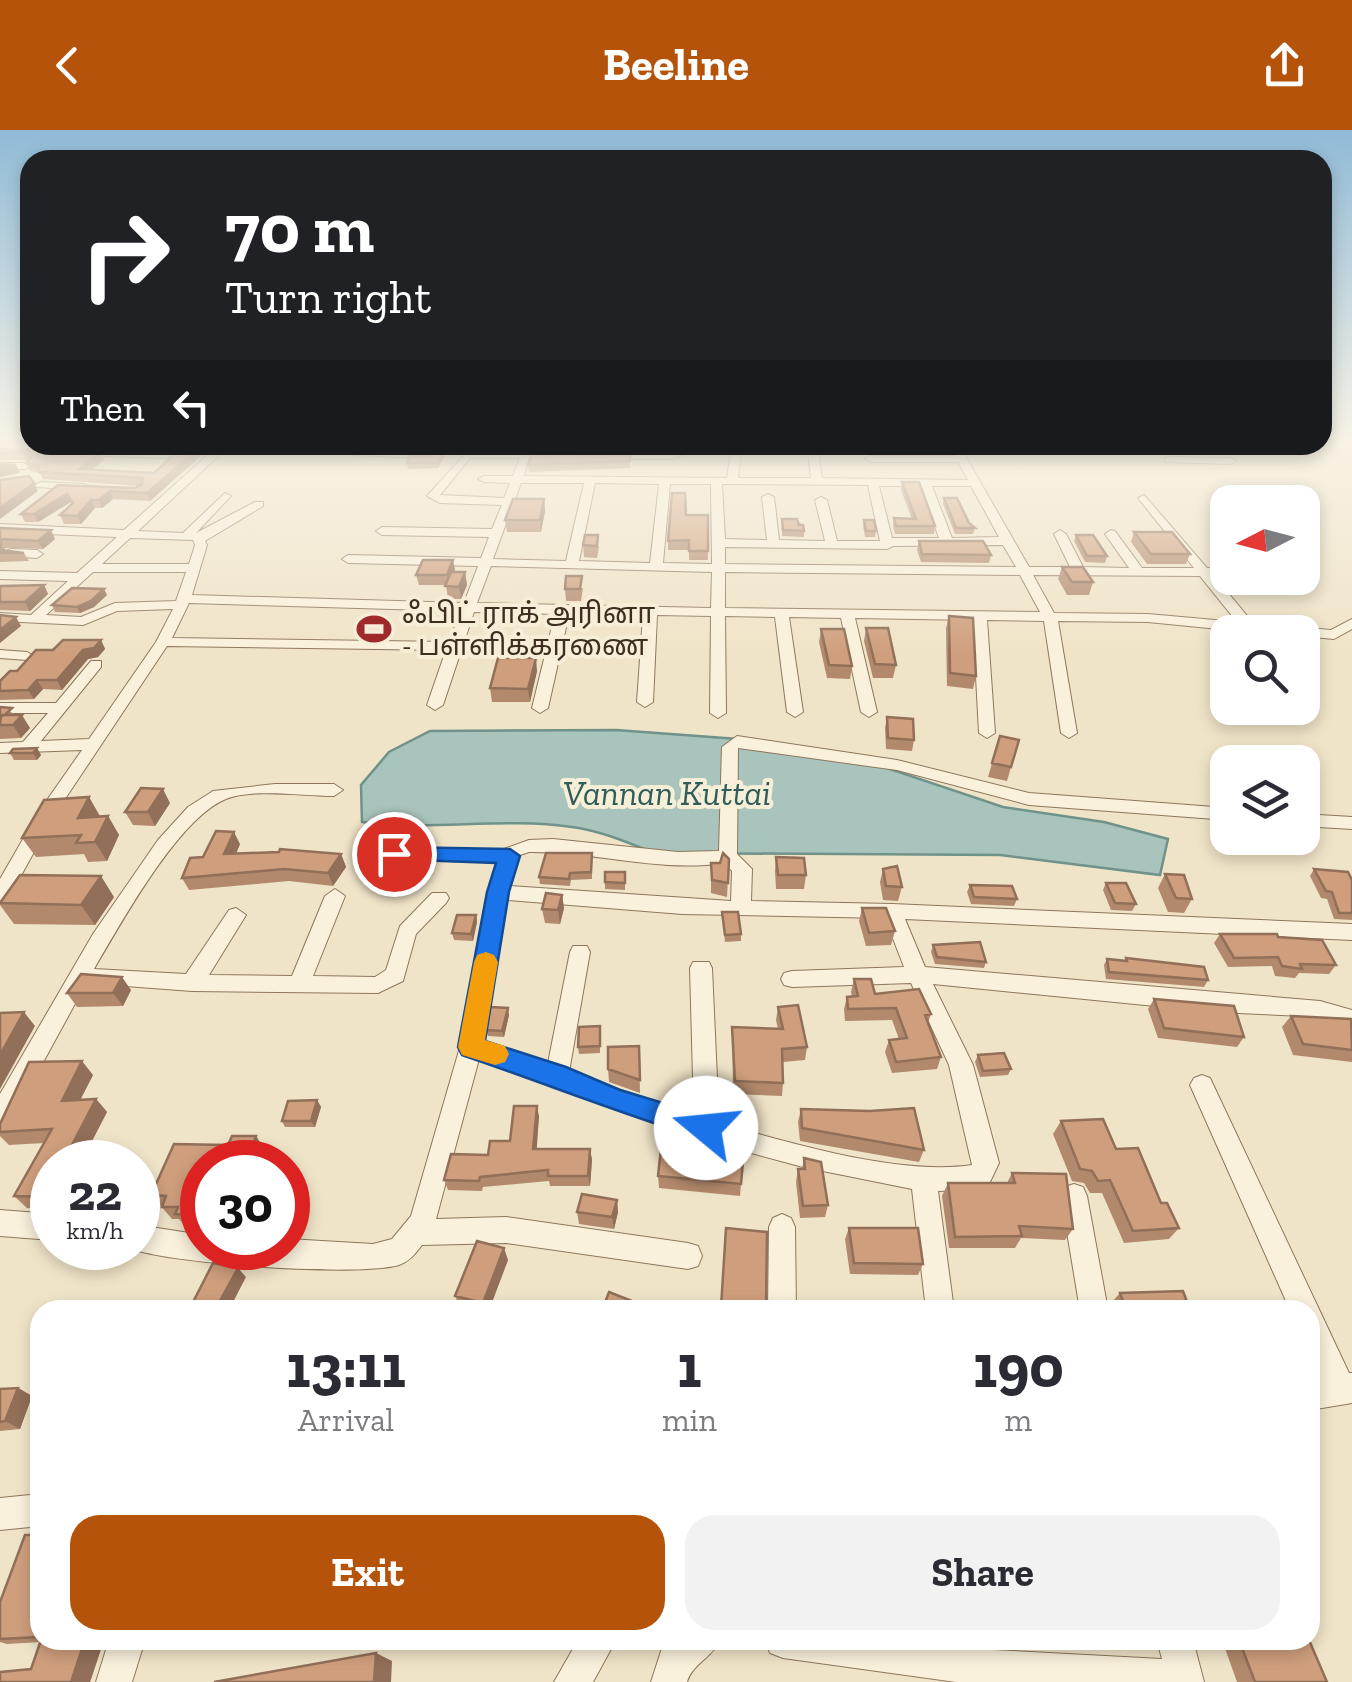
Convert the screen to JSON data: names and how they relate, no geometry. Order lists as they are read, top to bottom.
{
  "water": ["Vannan Kuttai"],
  "places": {
    "sports": ["ஃபிட் ராக் அரினா - பள்ளிக்கரணை"]
  },
  "north": "left",
  "page": {
    "header": "Beeline",
    "turn": ["70 m", "Turn right"],
    "then": "Then",
    "speed": "22 km/h",
    "limit": "30",
    "eta": [
      "13:11",
      "Arrival",
      "1",
      "min",
      "190",
      "m"
    ],
    "buttons": ["Exit", "Share"]
  }
}
